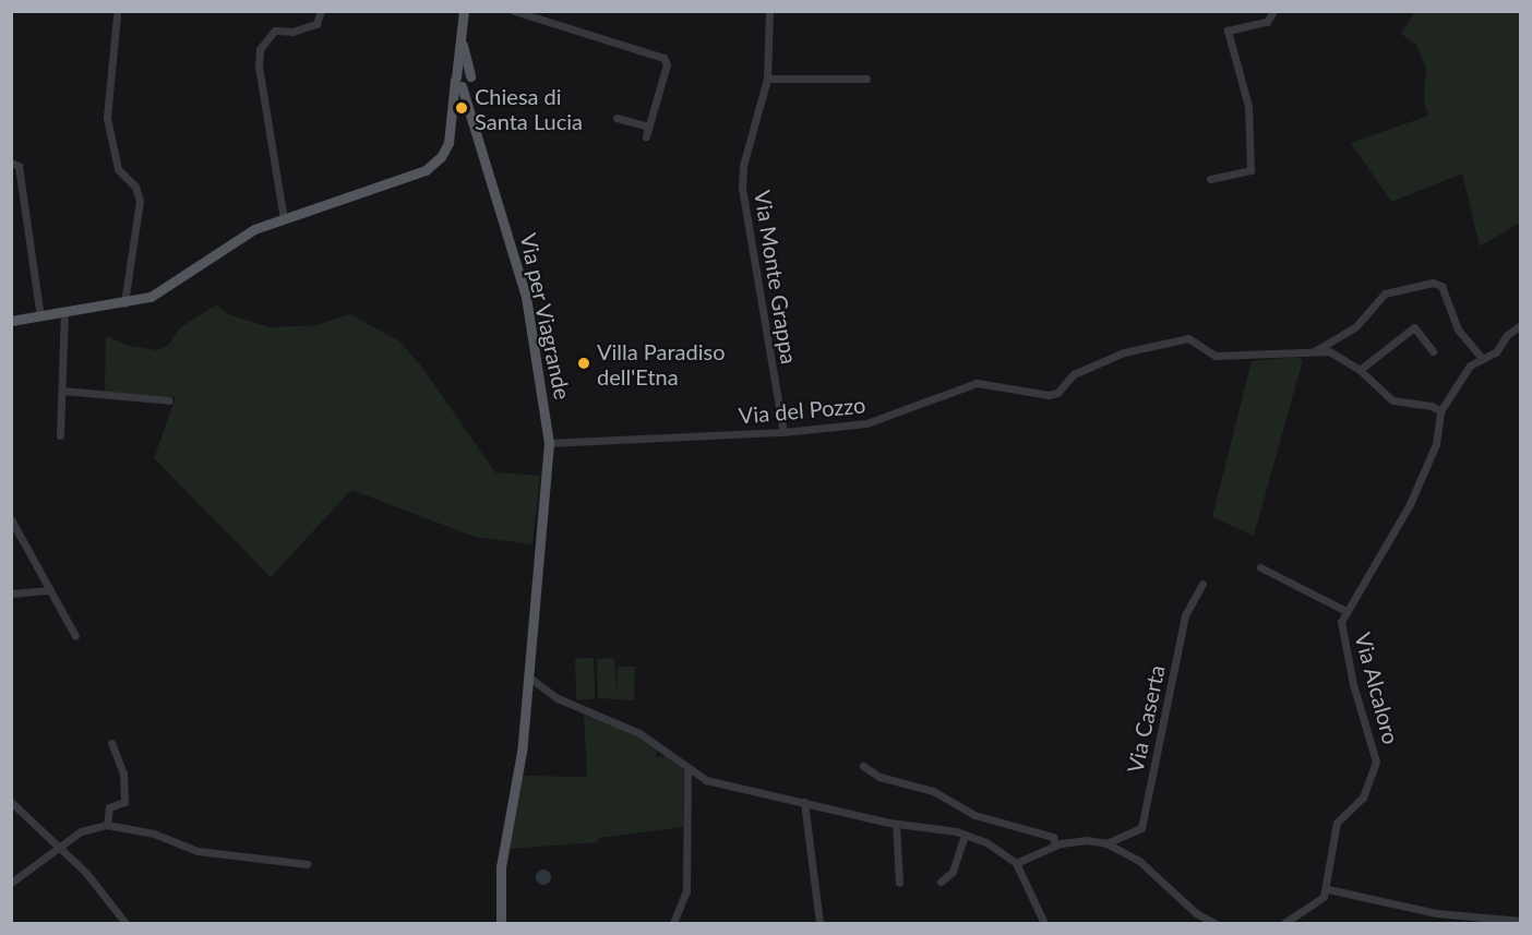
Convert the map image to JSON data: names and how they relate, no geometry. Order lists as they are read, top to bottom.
{
  "streets": {
    "main road": ["Via per Viagrande"],
    "street": [
      "Via Monte Grappa",
      "Via del Pozzo",
      "Via Alcaloro",
      "Via Caserta"
    ]
  },
  "crossings": [
    ["Via Monte Grappa", "Via del Pozzo"],
    ["Via per Viagrande", "Via del Pozzo"],
    ["Via del Pozzo", "Via Alcaloro"]
  ],
  "places": ["Chiesa di Santa Lucia", "Villa Paradiso dell'Etna"]
}
